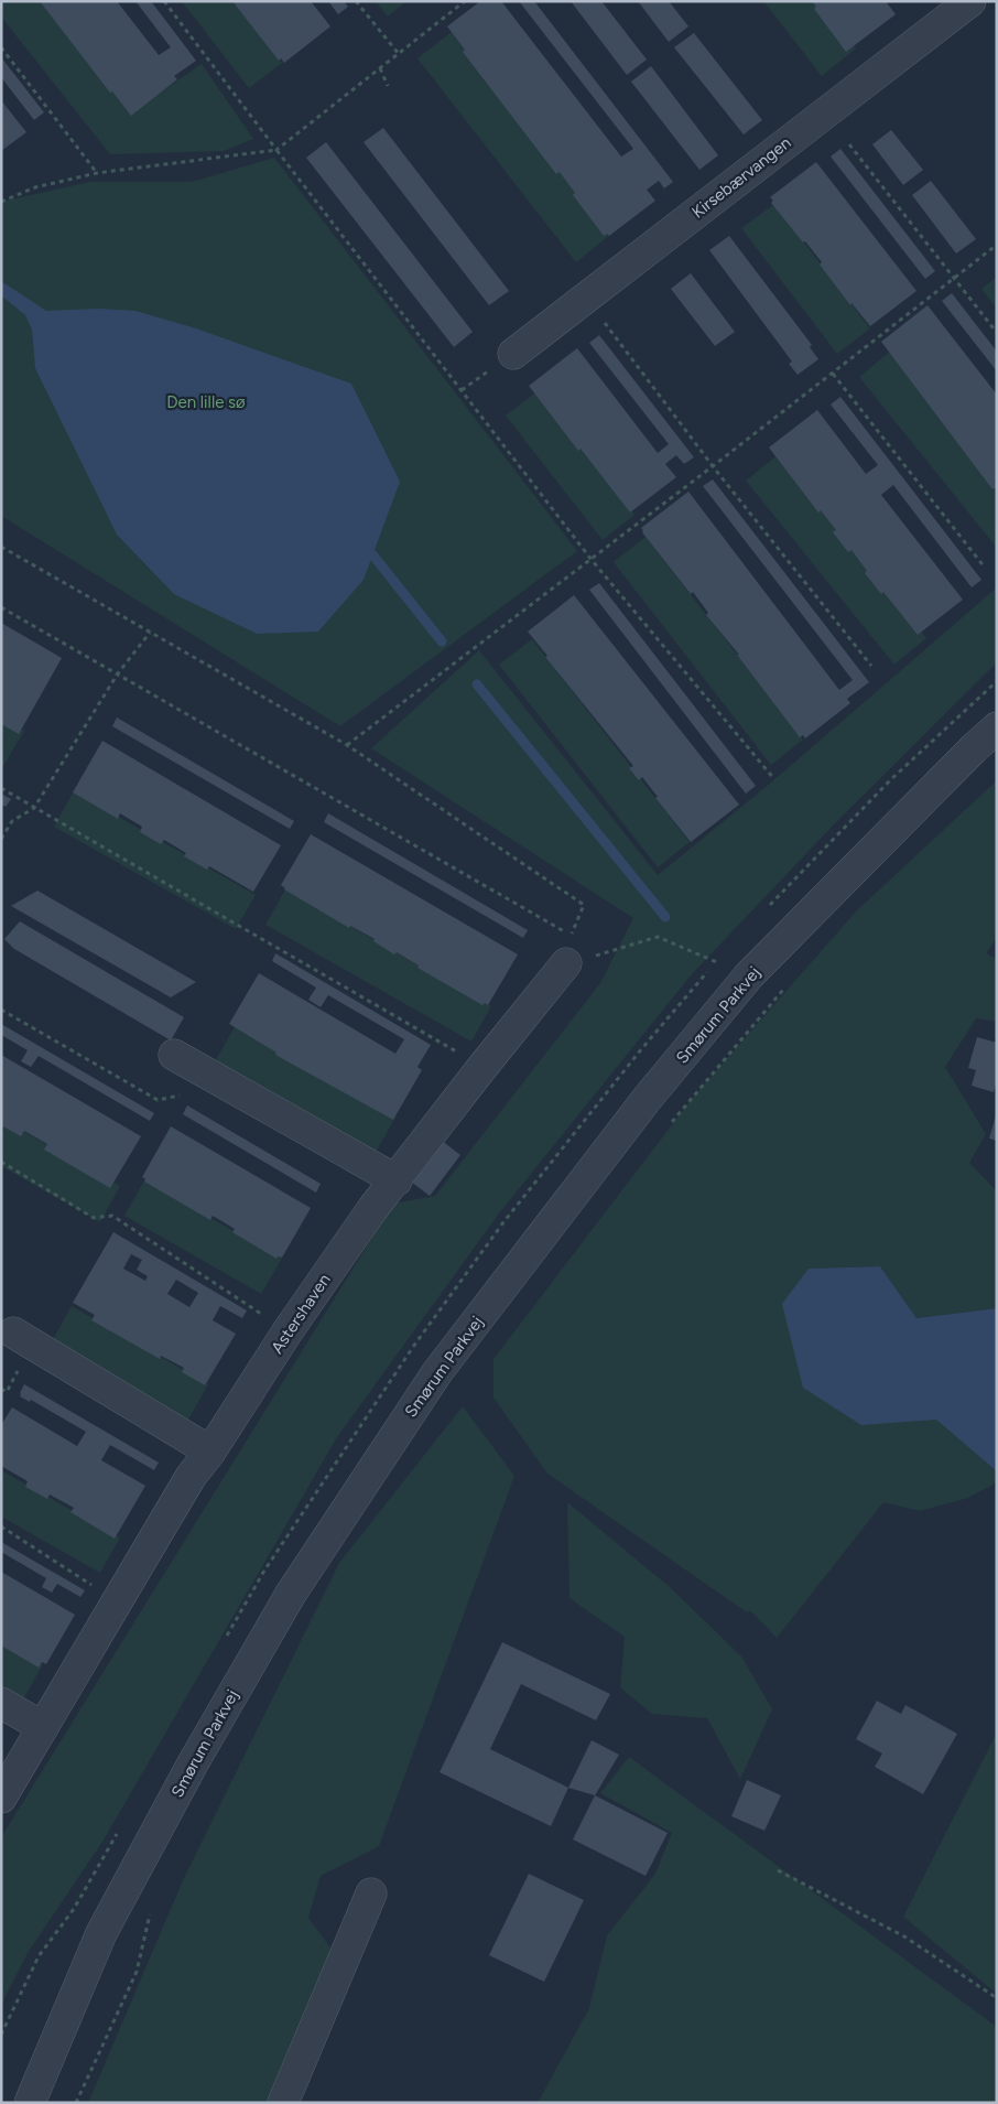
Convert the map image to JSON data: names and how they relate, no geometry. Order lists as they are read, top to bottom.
{
  "streets": {
    "street": ["Kirsebærvangen", "Smørum Parkvej", "Astershaven"]
  },
  "parks": ["Den lille sø"]
}
